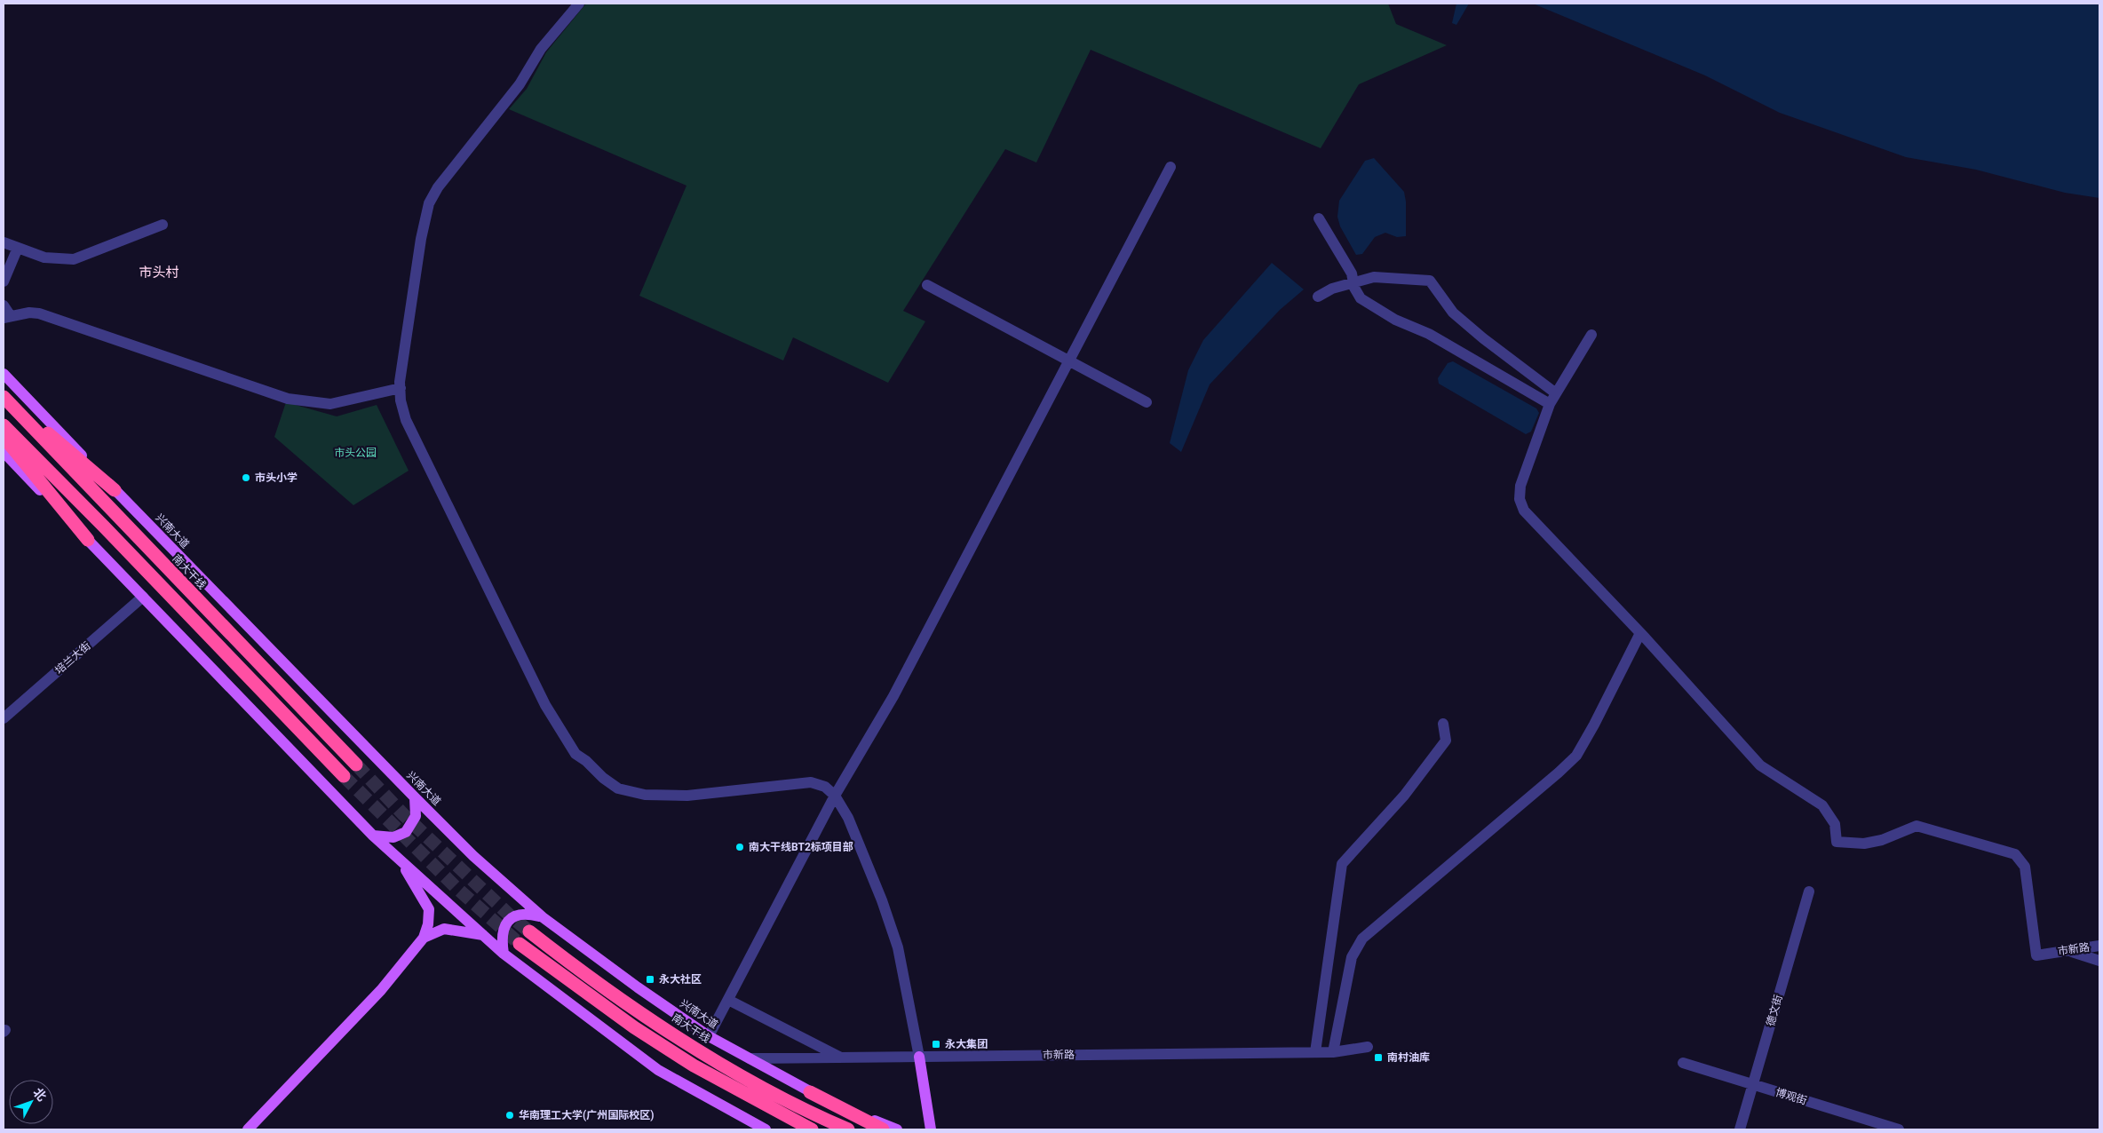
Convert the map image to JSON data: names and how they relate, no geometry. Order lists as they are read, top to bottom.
{
  "streets": {
    "highway": ["南大干线"],
    "main road": ["兴南大道"],
    "street": [
      "培兰大街",
      "市新路",
      "德文街",
      "博观街"
    ]
  },
  "crossings": [
    ["兴南大道", "市新路"],
    ["德文街", "博观街"]
  ],
  "districts": ["市头村"],
  "parks": ["市头公园"],
  "places": {
    "other": ["市头小学", "南大干线BT2标项目部", "华南理工大学(广州国际校区)"],
    "transit": ["永大社区", "永大集团", "南村油库"]
  },
  "north": "top right"
}
